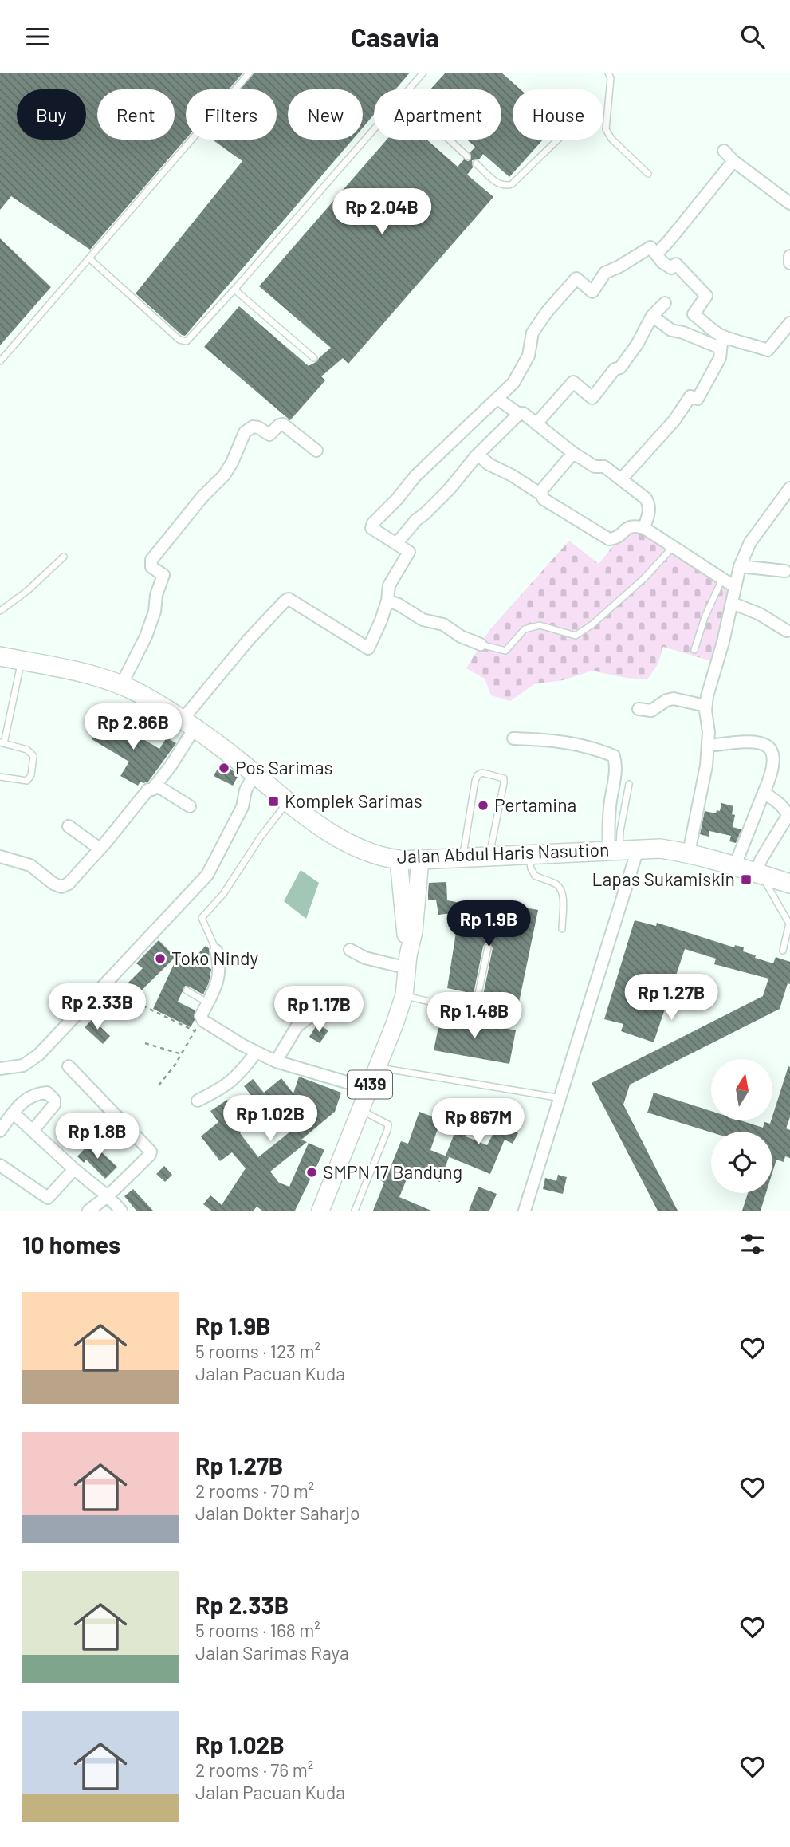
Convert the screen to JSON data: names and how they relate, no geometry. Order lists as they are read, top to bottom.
{
  "streets": {
    "highway": ["Jalan Abdul Haris Nasution"],
    "main road": ["4139"]
  },
  "crossings": [
    ["Jalan Abdul Haris Nasution", "4139"]
  ],
  "places": {
    "other": [
      "Pos Sarimas",
      "Pertamina",
      "Toko Nindy",
      "SMPN 17 Bandung"
    ],
    "transit": ["Komplek Sarimas", "Lapas Sukamiskin"]
  },
  "north": "top",
  "page": {
    "header": "Casavia",
    "chip": [
      "Buy",
      "Rent",
      "Filters",
      "New",
      "Apartment",
      "House"
    ],
    "price": [
      "Rp 2.04B",
      "Rp 2.86B",
      "Rp 1.9B",
      "Rp 1.27B",
      "Rp 2.33B",
      "Rp 1.17B",
      "Rp 1.48B",
      "Rp 1.02B",
      "Rp 867M",
      "Rp 1.8B"
    ],
    "heading": "10 homes",
    "list": [
      {
        "name": "Rp 1.9B",
        "note": "5 rooms · 123 m² · Jalan Pacuan Kuda"
      },
      {
        "name": "Rp 1.27B",
        "note": "2 rooms · 70 m² · Jalan Dokter Saharjo"
      },
      {
        "name": "Rp 2.33B",
        "note": "5 rooms · 168 m² · Jalan Sarimas Raya"
      },
      {
        "name": "Rp 1.02B",
        "note": "2 rooms · 76 m² · Jalan Pacuan Kuda"
      }
    ]
  }
}
